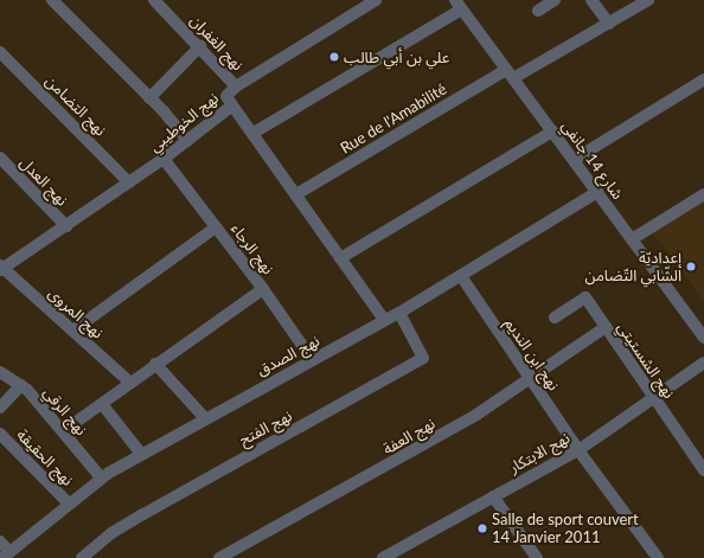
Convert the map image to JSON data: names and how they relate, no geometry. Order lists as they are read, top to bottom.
{
  "streets": {
    "street": [
      "نهج الغفران",
      "نهج التضامن",
      "Rue de l'Amabilité",
      "نهج الخوطيبي",
      "شارع 14 جانفي",
      "نهج العدل",
      "نهج الرجاء",
      "نهج المروى",
      "نهج ابن النديم",
      "نهج الصدق",
      "نهج الشستيتي",
      "نهج الرقي",
      "نهج الفتح",
      "نهج العفة",
      "نهج الابتكار",
      "نهج الحقيقة"
    ]
  },
  "crossings": [
    ["نهج الغفران", "نهج الخوطيبي"],
    ["نهج التضامن", "نهج الخوطيبي"],
    ["Rue de l'Amabilité", "شارع 14 جانفي"],
    ["نهج الخوطيبي", "نهج العدل"],
    ["نهج الخوطيبي", "نهج الرجاء"],
    ["نهج الخوطيبي", "نهج المروى"],
    ["شارع 14 جانفي", "نهج الصدق"],
    ["نهج الرجاء", "نهج الصدق"],
    ["نهج ابن النديم", "نهج الصدق"],
    ["نهج ابن النديم", "نهج العفة"],
    ["نهج ابن النديم", "نهج الابتكار"],
    ["نهج الصدق", "نهج الرقي"],
    ["نهج الصدق", "نهج الفتح"],
    ["نهج الصدق", "نهج الحقيقة"],
    ["نهج الشستيتي", "نهج العفة"],
    ["نهج الشستيتي", "نهج الابتكار"]
  ],
  "places": ["علي بن أبي طالب", "إعداديّة الشّابي التّضامن", "Salle de sport couvert 14 Janvier 2011"]
}
